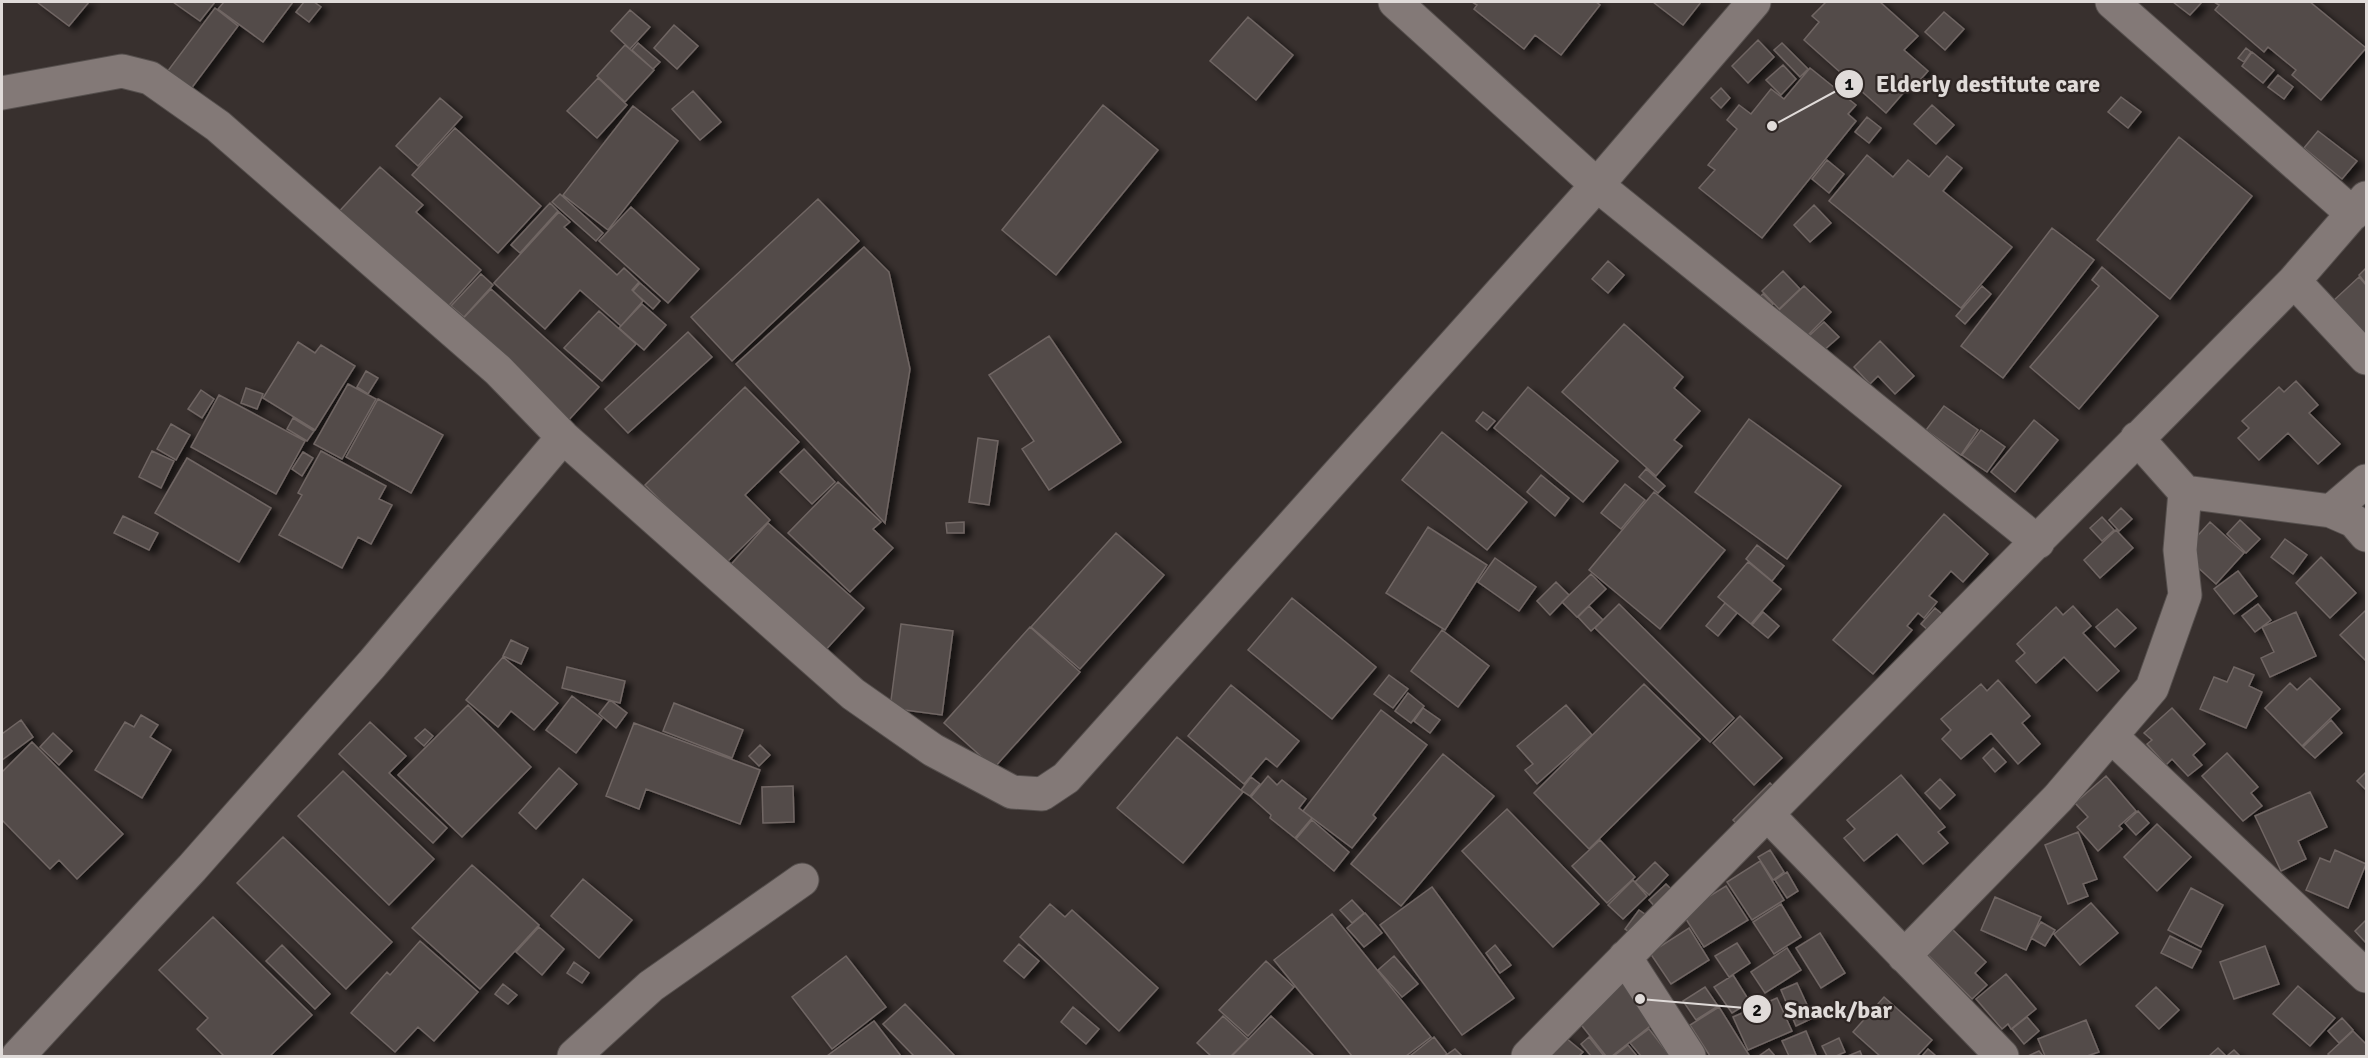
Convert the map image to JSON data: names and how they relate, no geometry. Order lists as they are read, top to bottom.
{
  "places": ["Elderly destitute care", "Snack/bar"]
}
